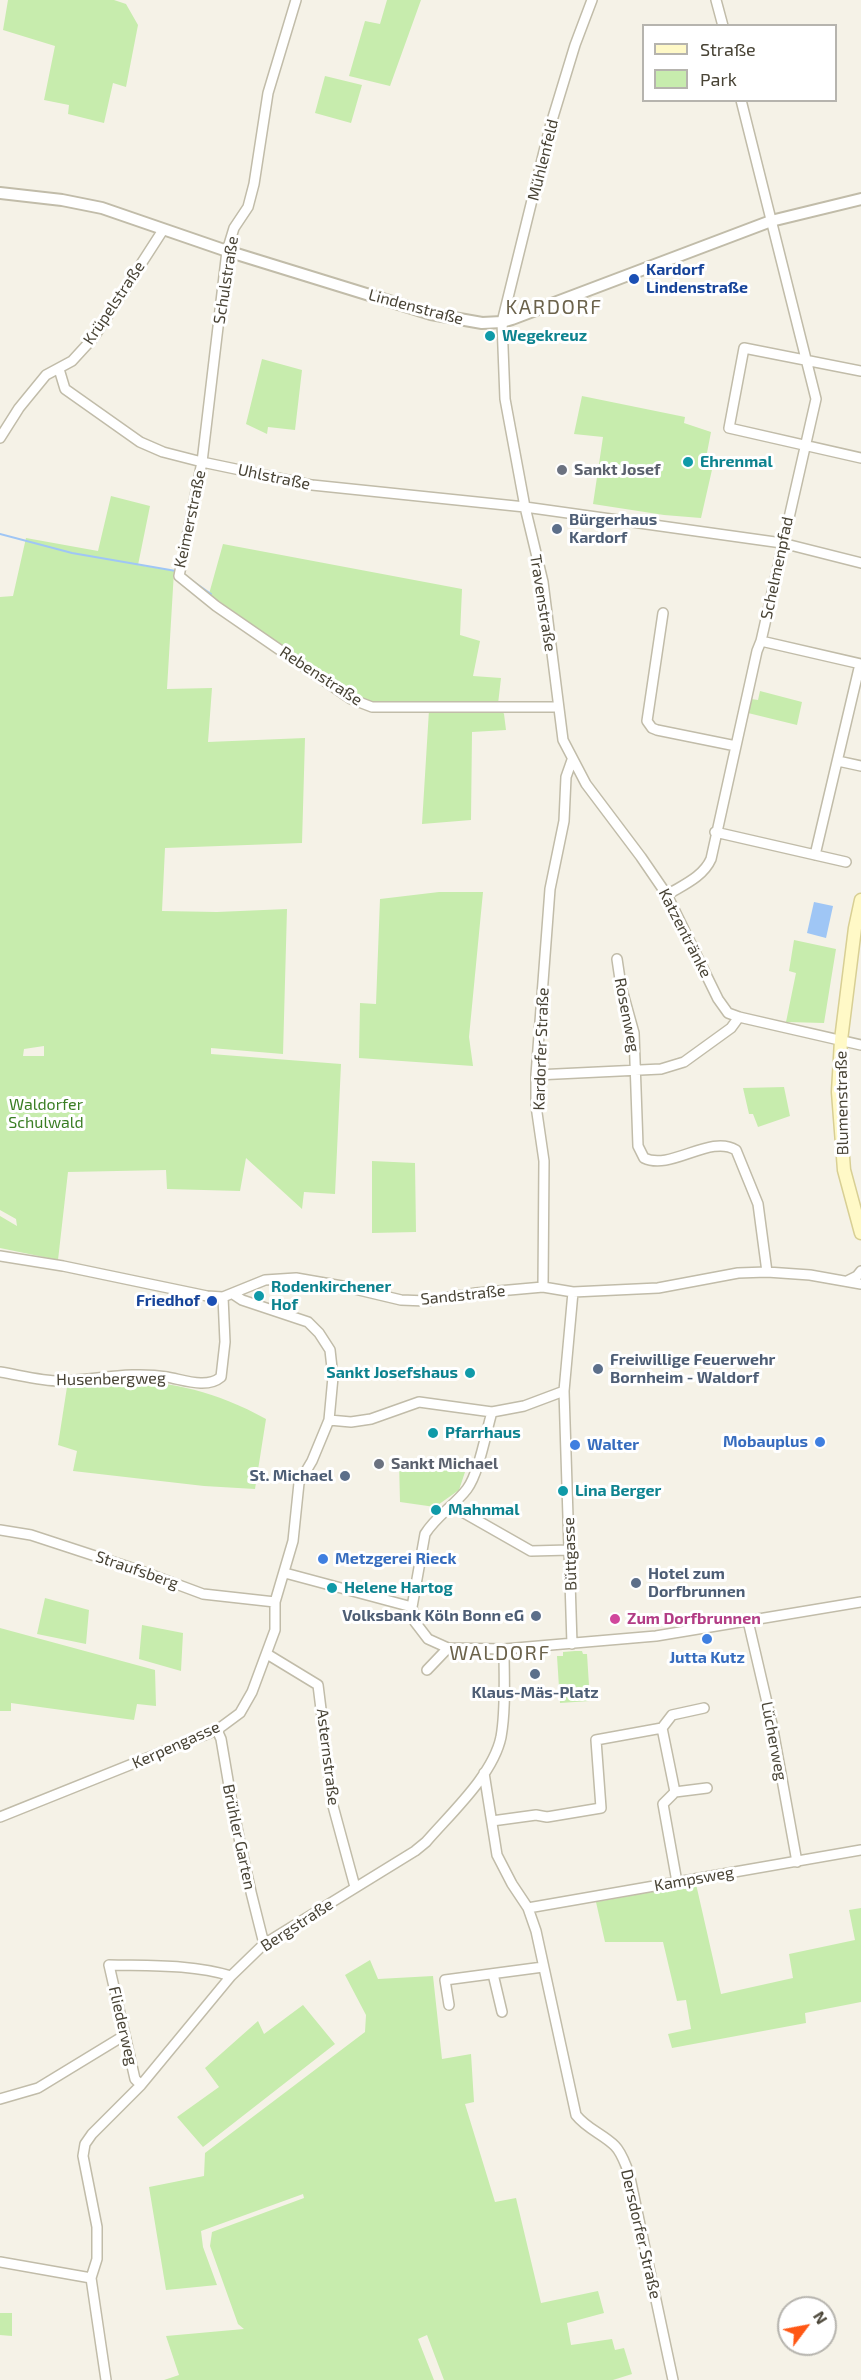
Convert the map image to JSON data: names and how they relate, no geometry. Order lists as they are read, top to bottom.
{
  "streets": {
    "main road": ["Blumenstraße"],
    "street": [
      "Mühlenfeld",
      "Schulstraße",
      "Krüpelstraße",
      "Lindenstraße",
      "Uhlstraße",
      "Keimerstraße",
      "Schelmenpfad",
      "Travenstraße",
      "Rebenstraße",
      "Katzentränke",
      "Rosenweg",
      "Kardorfer Straße",
      "Sandstraße",
      "Husenbergweg",
      "Büttgasse",
      "Straufsberg",
      "Lücherweg",
      "Kerpengasse",
      "Asternstraße",
      "Brühler Garten",
      "Kampsweg",
      "Bergstraße",
      "Fliederweg",
      "Dersdorfer Straße"
    ]
  },
  "crossings": [
    ["Mühlenfeld", "Lindenstraße"],
    ["Mühlenfeld", "Travenstraße"],
    ["Schulstraße", "Lindenstraße"],
    ["Schulstraße", "Uhlstraße"],
    ["Schulstraße", "Keimerstraße"],
    ["Krüpelstraße", "Lindenstraße"],
    ["Krüpelstraße", "Uhlstraße"],
    ["Lindenstraße", "Schelmenpfad"],
    ["Lindenstraße", "Travenstraße"],
    ["Uhlstraße", "Keimerstraße"],
    ["Uhlstraße", "Schelmenpfad"],
    ["Uhlstraße", "Travenstraße"],
    ["Keimerstraße", "Rebenstraße"],
    ["Schelmenpfad", "Katzentränke"],
    ["Travenstraße", "Rebenstraße"],
    ["Travenstraße", "Katzentränke"],
    ["Travenstraße", "Kardorfer Straße"],
    ["Katzentränke", "Kardorfer Straße"],
    ["Katzentränke", "Blumenstraße"],
    ["Rosenweg", "Sandstraße"],
    ["Kardorfer Straße", "Sandstraße"],
    ["Sandstraße", "Husenbergweg"],
    ["Sandstraße", "Büttgasse"],
    ["Sandstraße", "Kerpengasse"],
    ["Straufsberg", "Kerpengasse"],
    ["Lücherweg", "Kampsweg"],
    ["Kerpengasse", "Asternstraße"],
    ["Kerpengasse", "Brühler Garten"],
    ["Asternstraße", "Bergstraße"],
    ["Brühler Garten", "Bergstraße"],
    ["Kampsweg", "Dersdorfer Straße"],
    ["Bergstraße", "Fliederweg"],
    ["Bergstraße", "Dersdorfer Straße"]
  ],
  "districts": ["KARDORF", "WALDORF"],
  "parks": ["Waldorfer Schulwald"],
  "places": [
    "Kardorf Lindenstraße",
    "Wegekreuz",
    "Ehrenmal",
    "Sankt Josef",
    "Bürgerhaus Kardorf",
    "Rodenkirchener Hof",
    "Friedhof",
    "Freiwillige Feuerwehr Bornheim - Waldorf",
    "Sankt Josefshaus",
    "Pfarrhaus",
    "Mobauplus",
    "Walter",
    "Sankt Michael",
    "St. Michael",
    "Lina Berger",
    "Mahnmal",
    "Metzgerei Rieck",
    "Hotel zum Dorfbrunnen",
    "Helene Hartog",
    "Volksbank Köln Bonn eG",
    "Zum Dorfbrunnen",
    "Jutta Kutz",
    "Klaus-Mäs-Platz"
  ],
  "legend": ["Straße", "Park"],
  "north": "top right"
}
